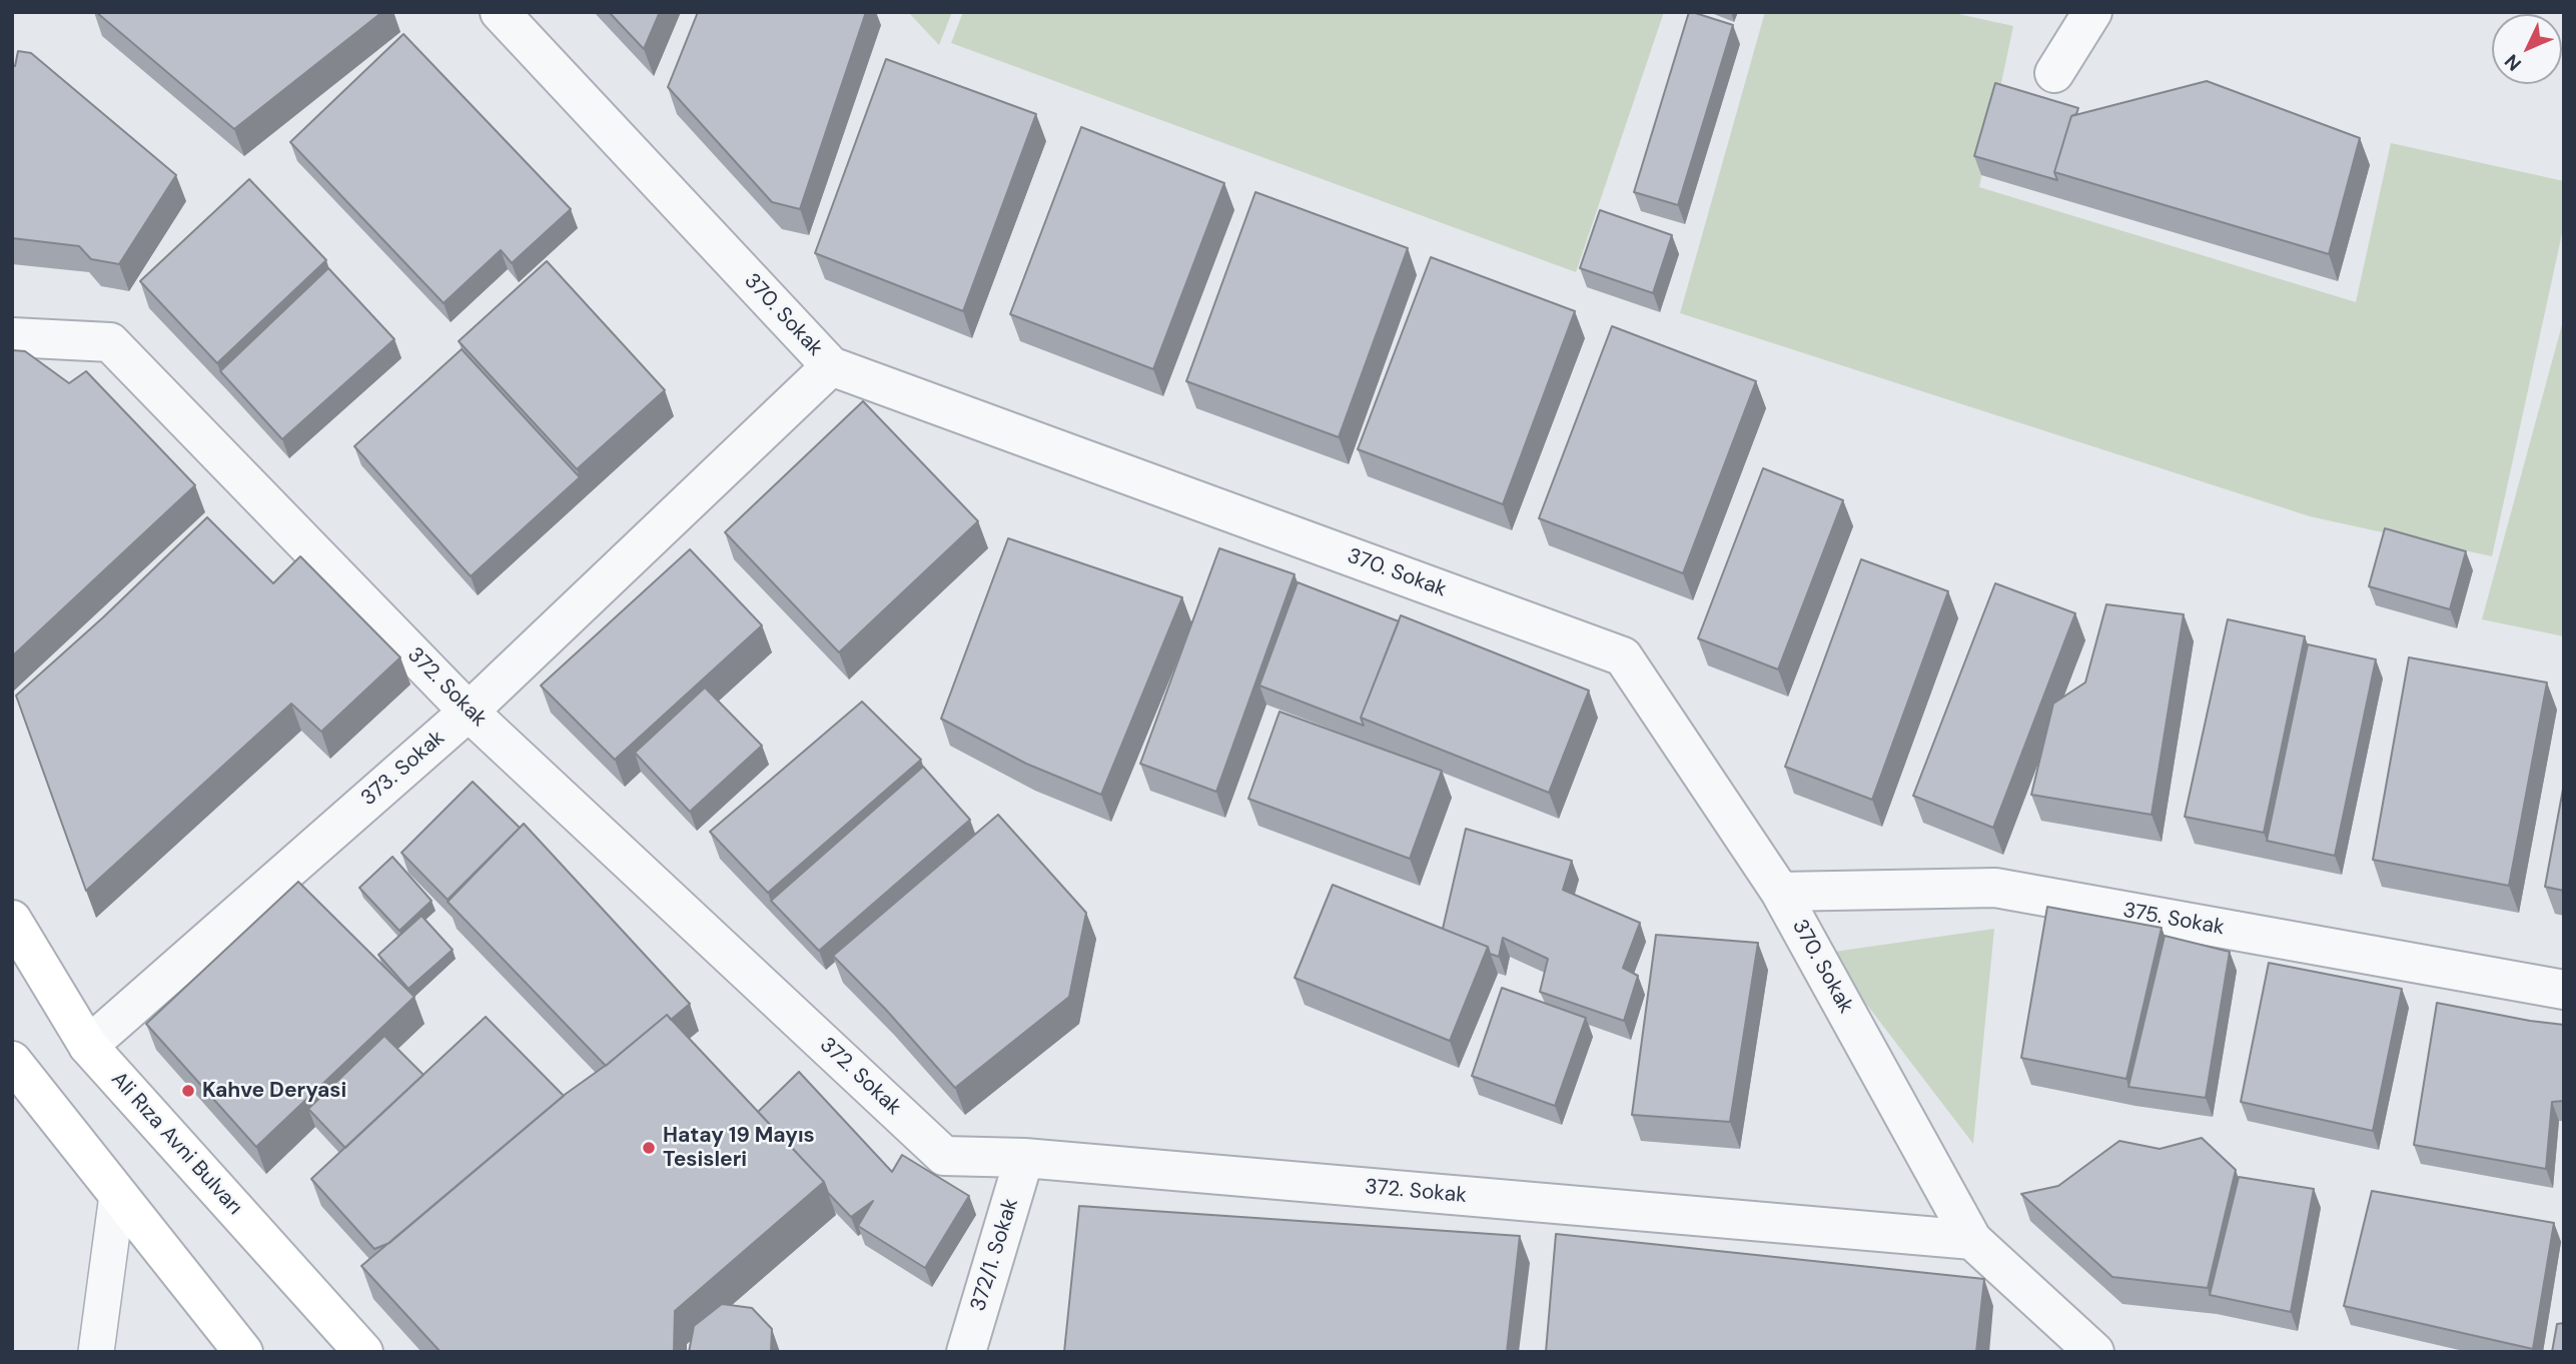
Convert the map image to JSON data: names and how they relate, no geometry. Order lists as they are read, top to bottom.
{
  "streets": {
    "main road": ["Ali Rıza Avni Bulvarı"],
    "street": [
      "370. Sokak",
      "372. Sokak",
      "373. Sokak",
      "375. Sokak",
      "372/1. Sokak"
    ]
  },
  "crossings": [
    ["370. Sokak", "372. Sokak"],
    ["370. Sokak", "373. Sokak"],
    ["370. Sokak", "375. Sokak"],
    ["372. Sokak", "373. Sokak"],
    ["372. Sokak", "372/1. Sokak"],
    ["373. Sokak", "Ali Rıza Avni Bulvarı"]
  ],
  "places": ["Kahve Deryasi", "Hatay 19 Mayıs Tesisleri"],
  "north": "bottom left"
}
